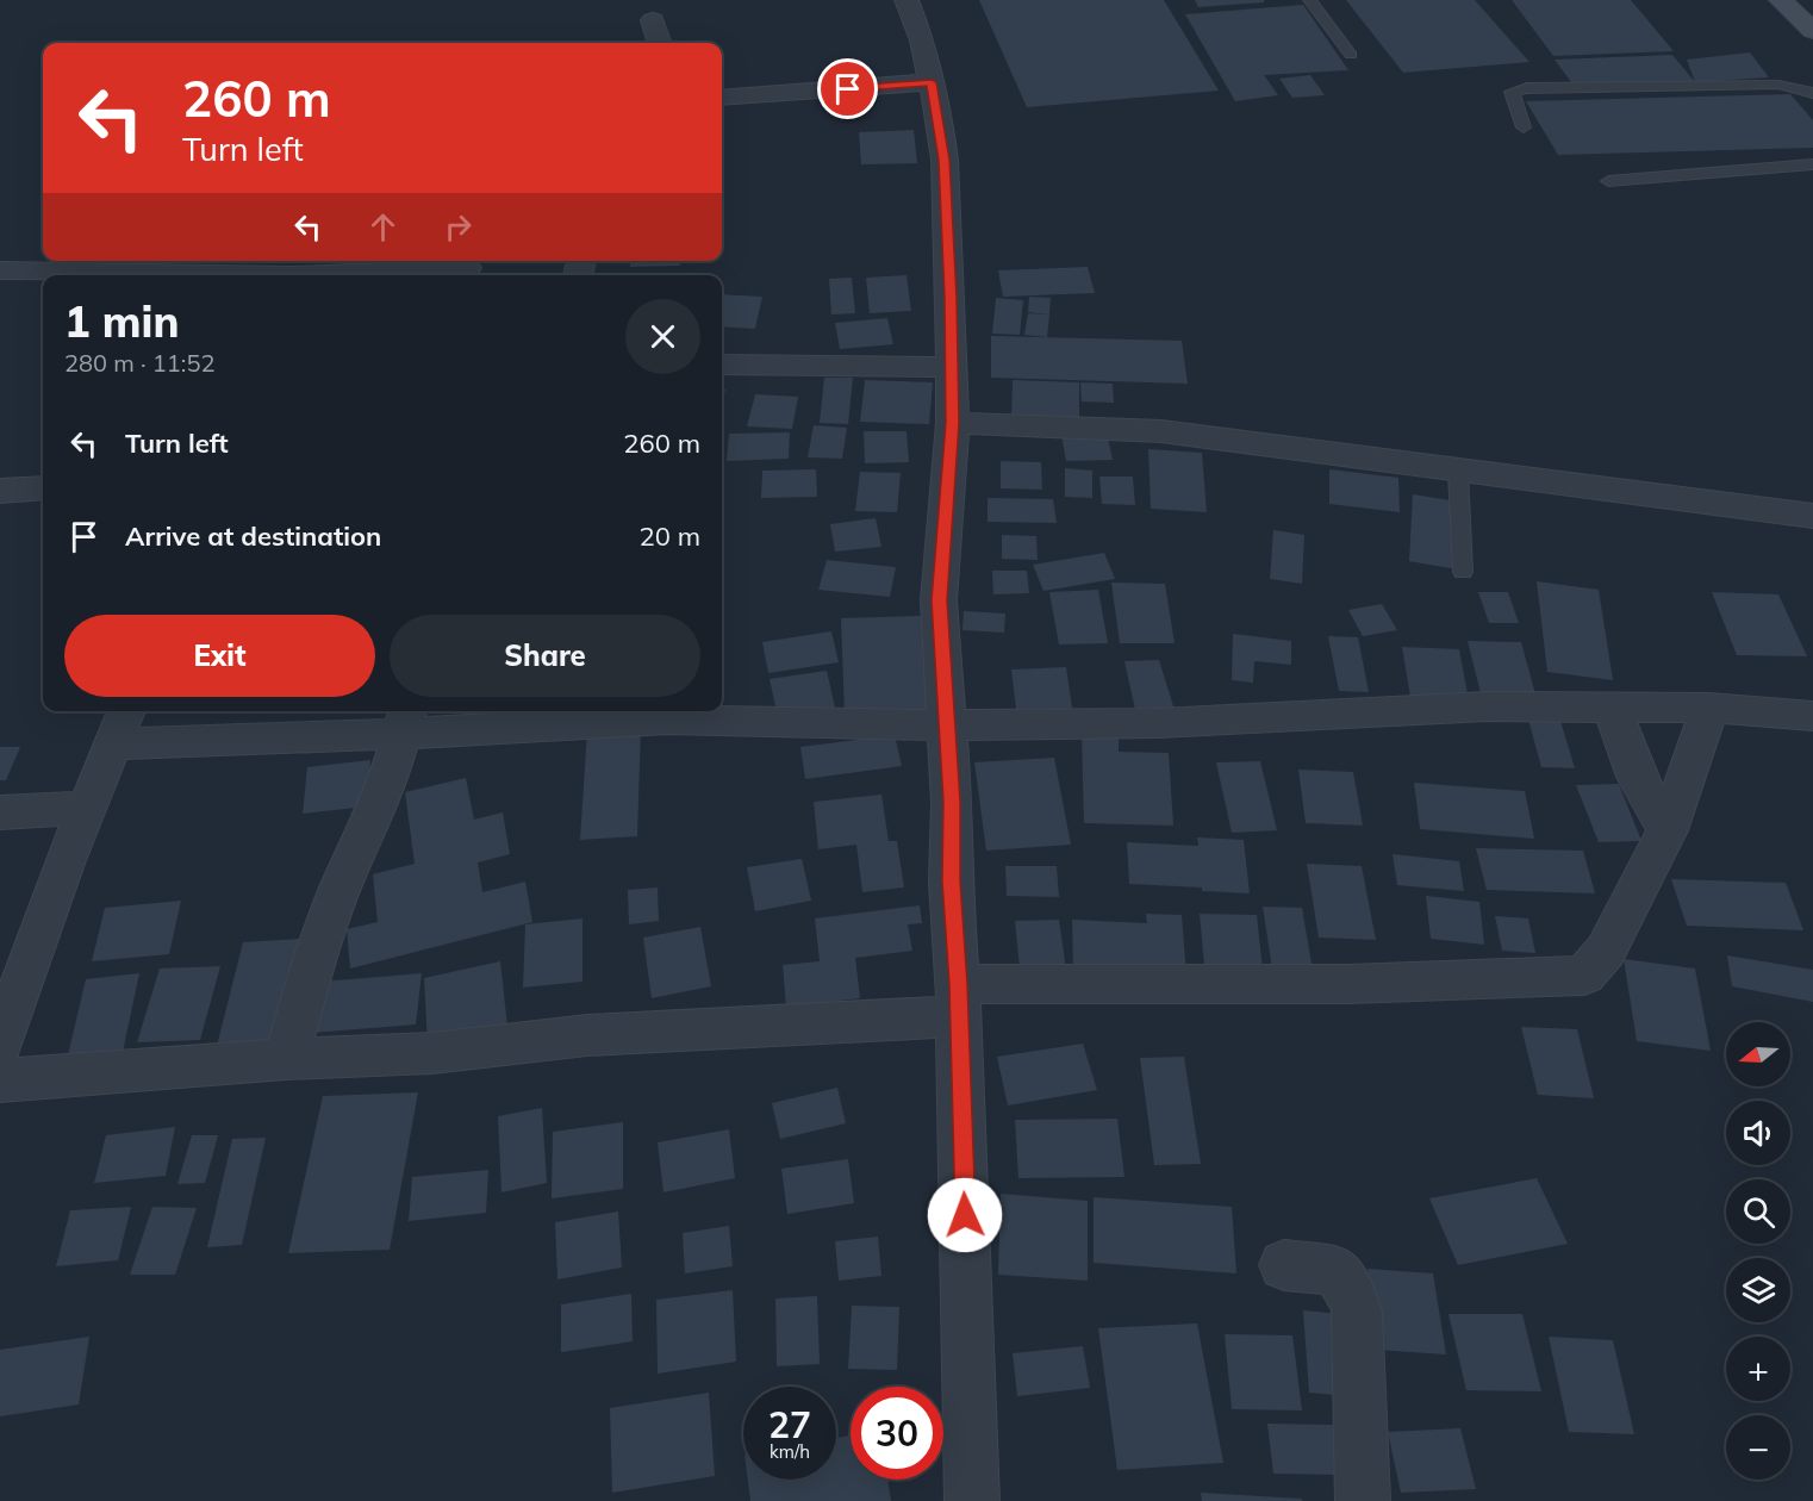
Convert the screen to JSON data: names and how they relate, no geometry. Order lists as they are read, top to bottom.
{
  "north": "left",
  "page": {
    "turn": ["260 m", "Turn left"],
    "heading": ["1 min", "280 m · 11:52"],
    "list": [
      {
        "name": "Turn left",
        "value": "260 m"
      },
      {
        "name": "Arrive at destination",
        "value": "20 m"
      }
    ],
    "buttons": ["Exit", "Share"],
    "map_buttons": ["+", "−"],
    "speed": "27 km/h",
    "limit": "30"
  }
}
